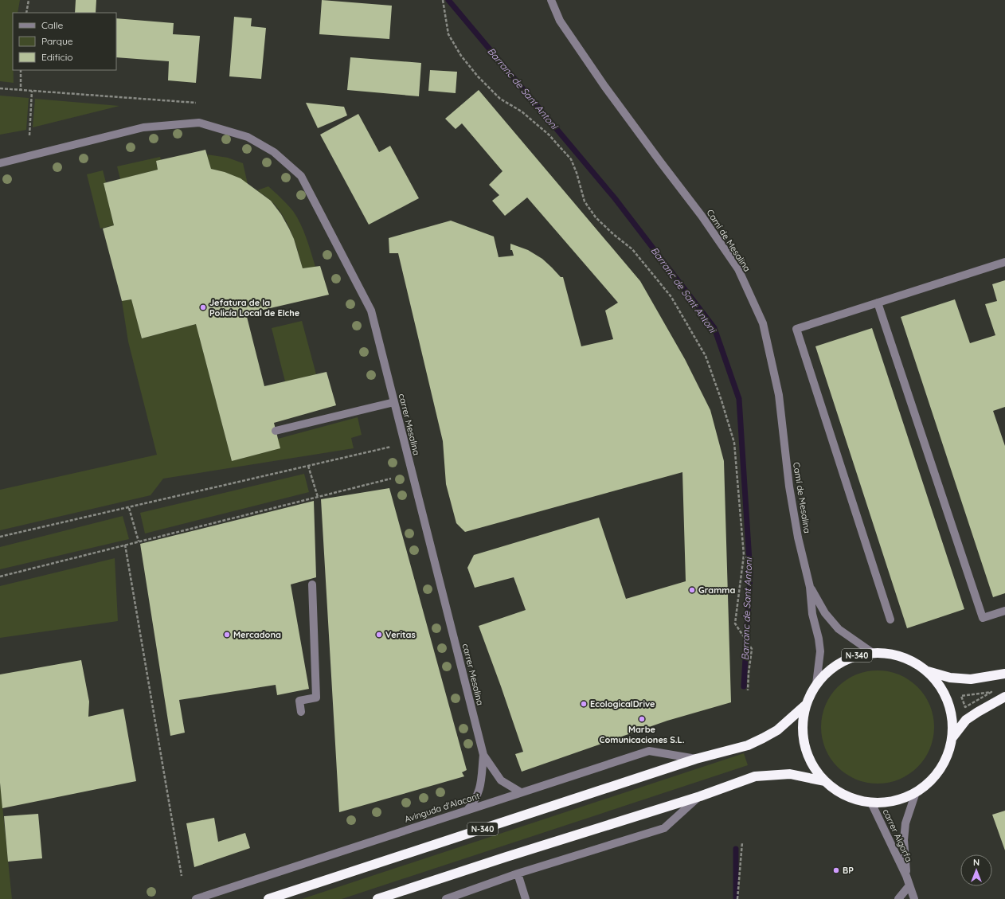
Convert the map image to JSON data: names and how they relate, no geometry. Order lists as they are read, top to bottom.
{
  "streets": {
    "highway": ["N-340", "Avinguda d'Alacant"],
    "street": ["Camí de Mesalina", "carrer Mesalina", "carrer Algorfa"]
  },
  "crossings": [
    ["Camí de Mesalina", "N-340"],
    ["carrer Mesalina", "Avinguda d'Alacant"],
    ["N-340", "Avinguda d'Alacant"],
    ["N-340", "carrer Algorfa"]
  ],
  "water": ["Barranc de Sant Antoni"],
  "places": [
    "Jefatura de la Policía Local de Elche",
    "Gramma",
    "Mercadona",
    "Veritas",
    "EcologicalDrive",
    "Marbe Comunicaciones S.L.",
    "BP"
  ],
  "legend": ["Calle", "Parque", "Edificio"],
  "north": "top"
}
